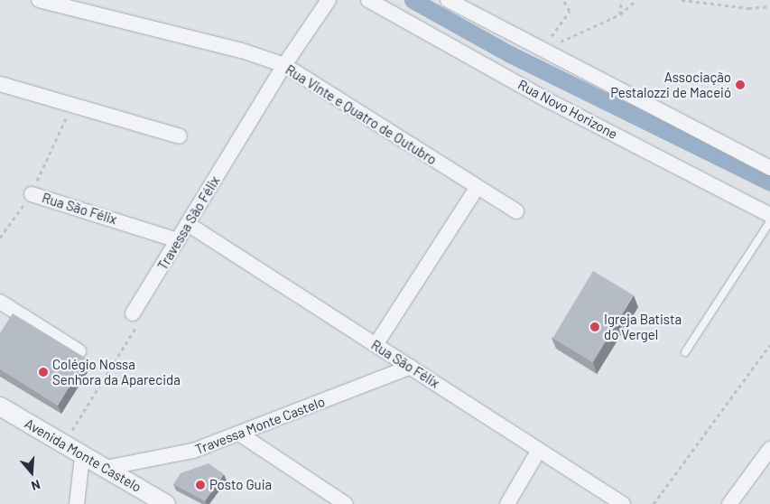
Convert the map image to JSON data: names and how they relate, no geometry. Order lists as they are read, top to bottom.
{
  "streets": {
    "street": [
      "Rua Novo Horizone",
      "Rua Vinte e Quatro de Outubro",
      "Rua São Félix",
      "Travessa São Félix",
      "Travessa Monte Castelo",
      "Avenida Monte Castelo"
    ]
  },
  "crossings": [
    ["Rua Vinte e Quatro de Outubro", "Travessa São Félix"],
    ["Rua São Félix", "Travessa São Félix"],
    ["Rua São Félix", "Travessa Monte Castelo"],
    ["Travessa Monte Castelo", "Avenida Monte Castelo"]
  ],
  "places": [
    "Associação Pestalozzi de Maceió",
    "Igreja Batista do Vergel",
    "Colégio Nossa Senhora da Aparecida",
    "Posto Guia"
  ],
  "north": "bottom"
}
